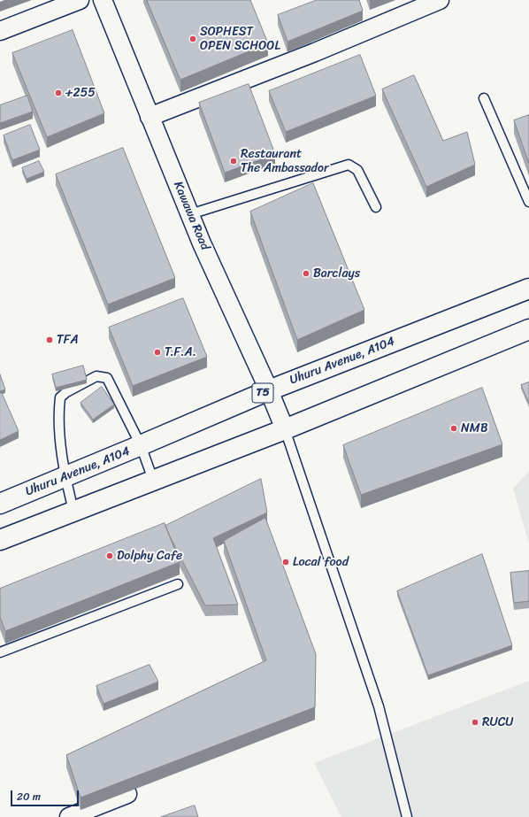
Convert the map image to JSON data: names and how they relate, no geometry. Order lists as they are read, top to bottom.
{
  "streets": {
    "highway": ["Uhuru Avenue, A104", "T5"],
    "street": ["Kawawa Road"]
  },
  "crossings": [
    ["Kawawa Road", "Uhuru Avenue, A104"]
  ],
  "places": [
    "SOPHEST OPEN SCHOOL",
    "+255",
    "Restaurant The Ambassador",
    "Barclays",
    "TFA",
    "T.F.A.",
    "NMB",
    "Dolphy Cafe",
    "Local food",
    "RUCU"
  ],
  "scale_bar": "20 m"
}
